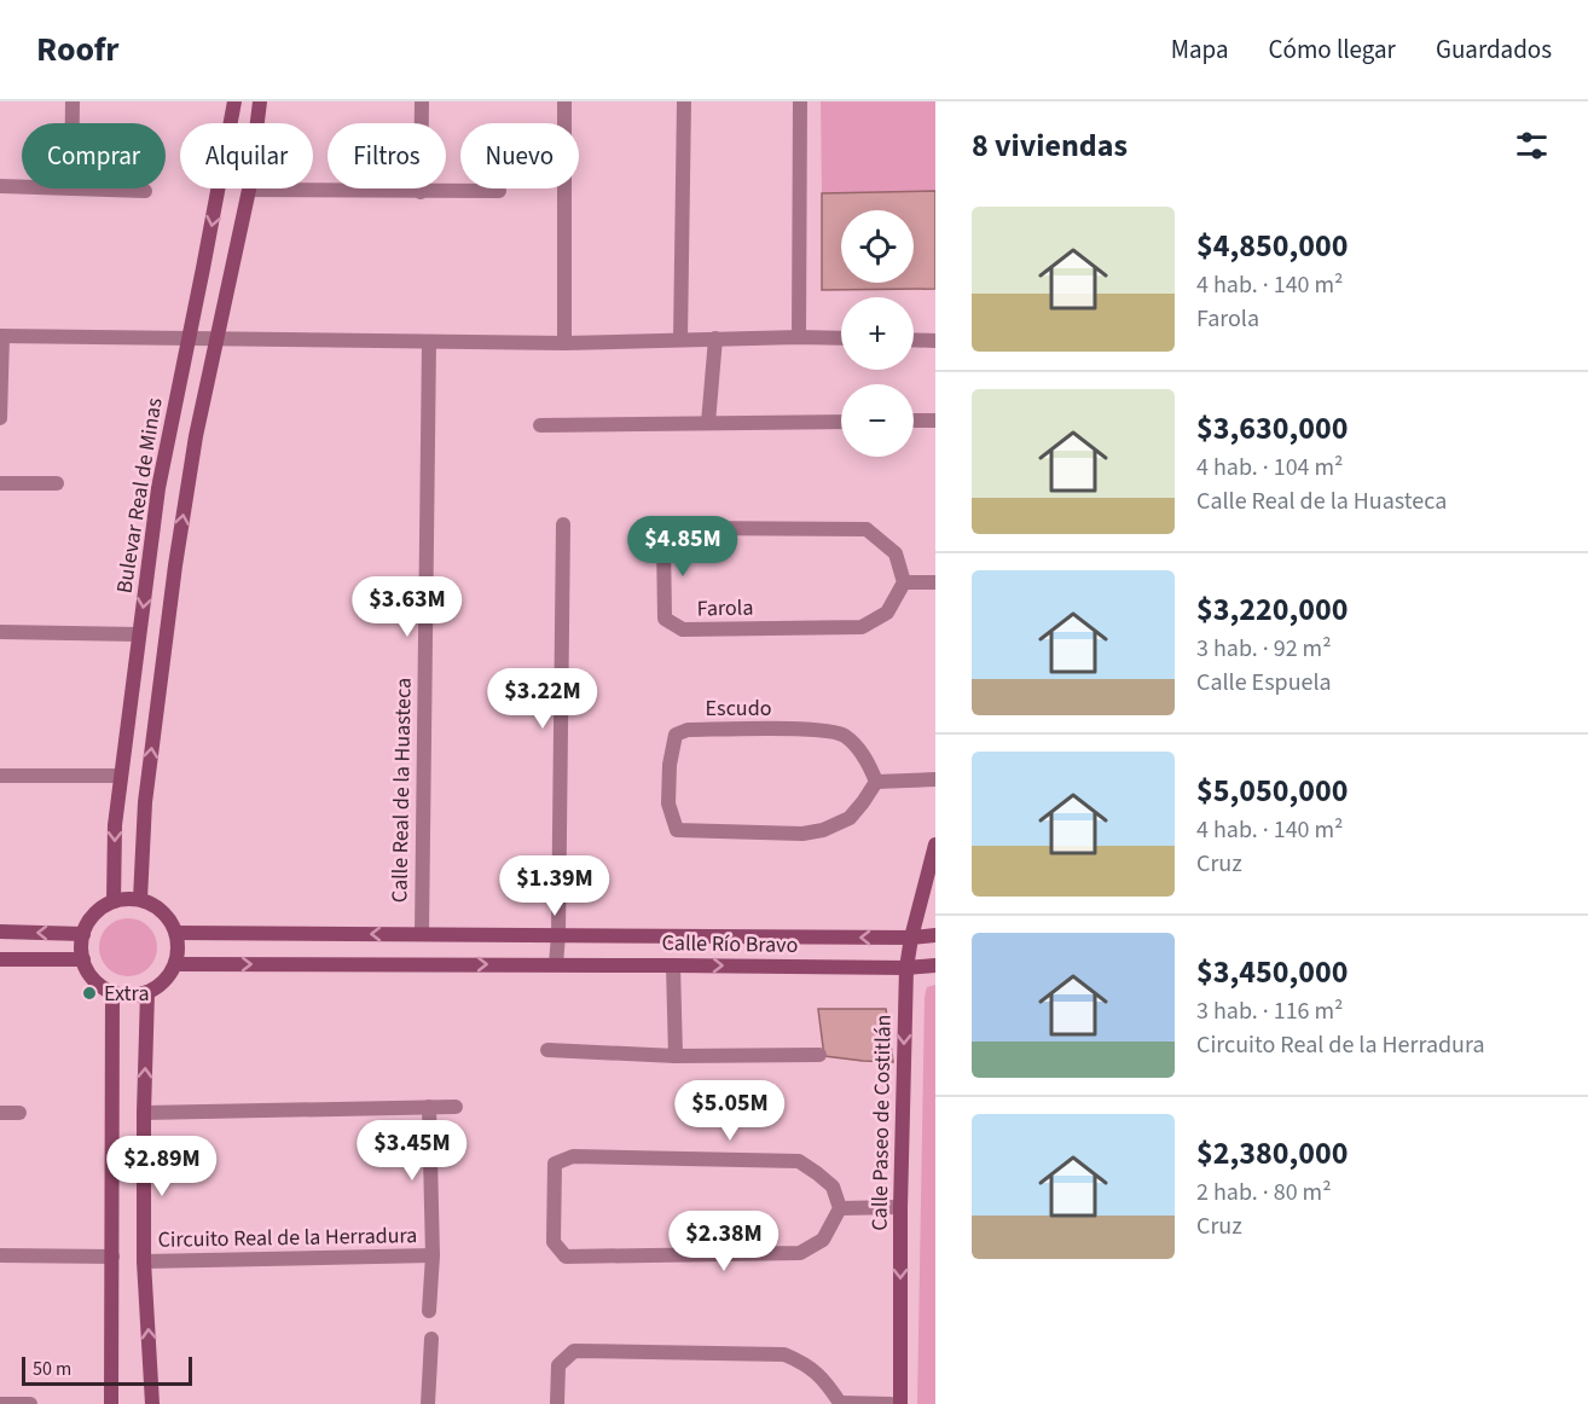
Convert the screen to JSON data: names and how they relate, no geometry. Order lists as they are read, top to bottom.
{
  "streets": {
    "street": [
      "Bulevar Real de Minas",
      "Farola",
      "Escudo",
      "Calle Real de la Huasteca",
      "Calle Río Bravo",
      "Calle Paseo de Costitlán",
      "Circuito Real de la Herradura"
    ]
  },
  "crossings": [
    ["Bulevar Real de Minas", "Calle Río Bravo"],
    ["Calle Real de la Huasteca", "Calle Río Bravo"],
    ["Calle Río Bravo", "Calle Paseo de Costitlán"]
  ],
  "one_way": ["Calle Paseo de Costitlán"],
  "places": ["Extra"],
  "scale_bar": "50 m",
  "page": {
    "header": "Roofr",
    "nav": ["Mapa", "Cómo llegar", "Guardados"],
    "heading": "8 viviendas",
    "chip": [
      "Comprar",
      "Alquilar",
      "Filtros",
      "Nuevo"
    ],
    "list": [
      {
        "name": "$4,850,000",
        "note": "4 hab. · 140 m² · Farola"
      },
      {
        "name": "$3,630,000",
        "note": "4 hab. · 104 m² · Calle Real de la Huasteca"
      },
      {
        "name": "$3,220,000",
        "note": "3 hab. · 92 m² · Calle Espuela"
      },
      {
        "name": "$5,050,000",
        "note": "4 hab. · 140 m² · Cruz"
      },
      {
        "name": "$3,450,000",
        "note": "3 hab. · 116 m² · Circuito Real de la Herradura"
      },
      {
        "name": "$2,380,000",
        "note": "2 hab. · 80 m² · Cruz"
      }
    ],
    "map_buttons": ["+", "−"],
    "price": [
      "$4.85M",
      "$3.63M",
      "$3.22M",
      "$1.39M",
      "$5.05M",
      "$3.45M",
      "$2.89M",
      "$2.38M"
    ],
    "scale": "50 m"
  }
}
